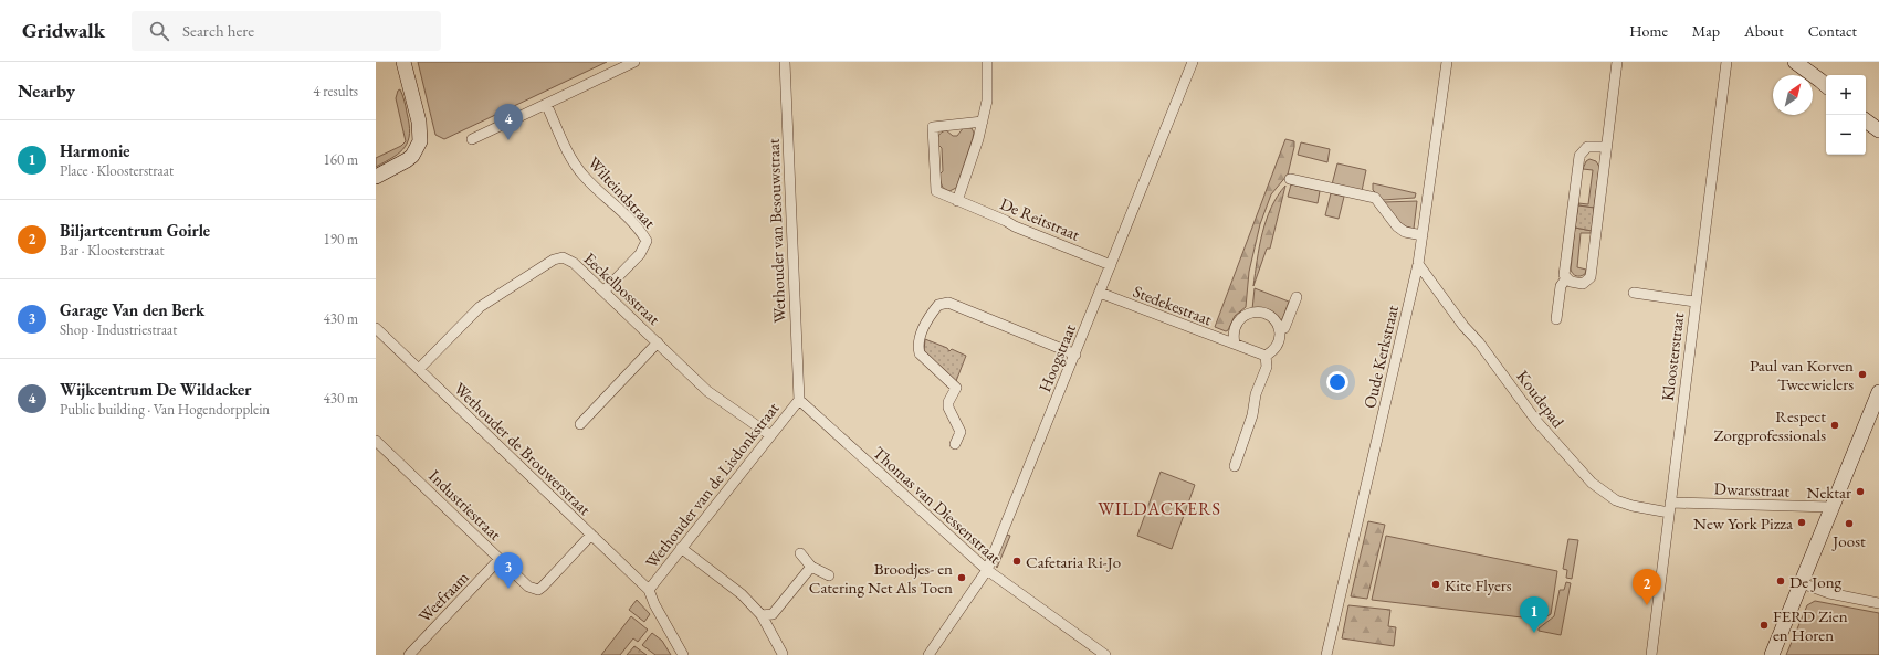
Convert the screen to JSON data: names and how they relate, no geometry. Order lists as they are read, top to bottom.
{
  "streets": {
    "street": [
      "Wilteindstraat",
      "De Reitstraat",
      "Wethouder van Besouwstraat",
      "Eeckelbosstraat",
      "Stedekestraat",
      "Oude Kerkstraat",
      "Kloosterstraat",
      "Hoogstraat",
      "Koudepad",
      "Wethouder de Brouwerstraat",
      "Wethouder van de Lisdonkstraat",
      "Dwarsstraat",
      "Industriestraat",
      "Thomas van Diessenstraat",
      "Weefraam"
    ]
  },
  "crossings": [
    ["Wilteindstraat", "Eeckelbosstraat"],
    ["De Reitstraat", "Hoogstraat"],
    ["Wethouder van Besouwstraat", "Wethouder van de Lisdonkstraat"],
    ["Wethouder van Besouwstraat", "Thomas van Diessenstraat"],
    ["Eeckelbosstraat", "Wethouder de Brouwerstraat"],
    ["Eeckelbosstraat", "Wethouder van de Lisdonkstraat"],
    ["Stedekestraat", "Hoogstraat"],
    ["Oude Kerkstraat", "Koudepad"],
    ["Kloosterstraat", "Koudepad"],
    ["Kloosterstraat", "Dwarsstraat"],
    ["Hoogstraat", "Thomas van Diessenstraat"],
    ["Koudepad", "Dwarsstraat"],
    ["Wethouder de Brouwerstraat", "Wethouder van de Lisdonkstraat"],
    ["Wethouder de Brouwerstraat", "Industriestraat"],
    ["Wethouder van de Lisdonkstraat", "Thomas van Diessenstraat"],
    ["Industriestraat", "Weefraam"]
  ],
  "districts": ["WILDACKERS"],
  "places": [
    "Paul van Korven Tweewielers",
    "Respect Zorgprofessionals",
    "Nektar",
    "New York Pizza",
    "Joost",
    "Cafetaria Ri-Jo",
    "Broodjes- en Catering Net Als Toen",
    "De Jong",
    "Kite Flyers",
    "FERD Zien en Horen"
  ],
  "north": "top right",
  "page": {
    "header": "Gridwalk",
    "search": "Search here",
    "nav": [
      "Home",
      "Map",
      "About",
      "Contact"
    ],
    "heading": ["Nearby", "4 results"],
    "map_buttons": ["+", "−"],
    "pins": [
      "4",
      "3",
      "2",
      "1"
    ],
    "list": [
      {
        "mark": "1",
        "name": "Harmonie",
        "note": "Place · Kloosterstraat",
        "value": "160 m"
      },
      {
        "mark": "2",
        "name": "Biljartcentrum Goirle",
        "note": "Bar · Kloosterstraat",
        "value": "190 m"
      },
      {
        "mark": "3",
        "name": "Garage Van den Berk",
        "note": "Shop · Industriestraat",
        "value": "430 m"
      },
      {
        "mark": "4",
        "name": "Wijkcentrum De Wildacker",
        "note": "Public building · Van Hogendorpplein",
        "value": "430 m"
      }
    ]
  }
}
